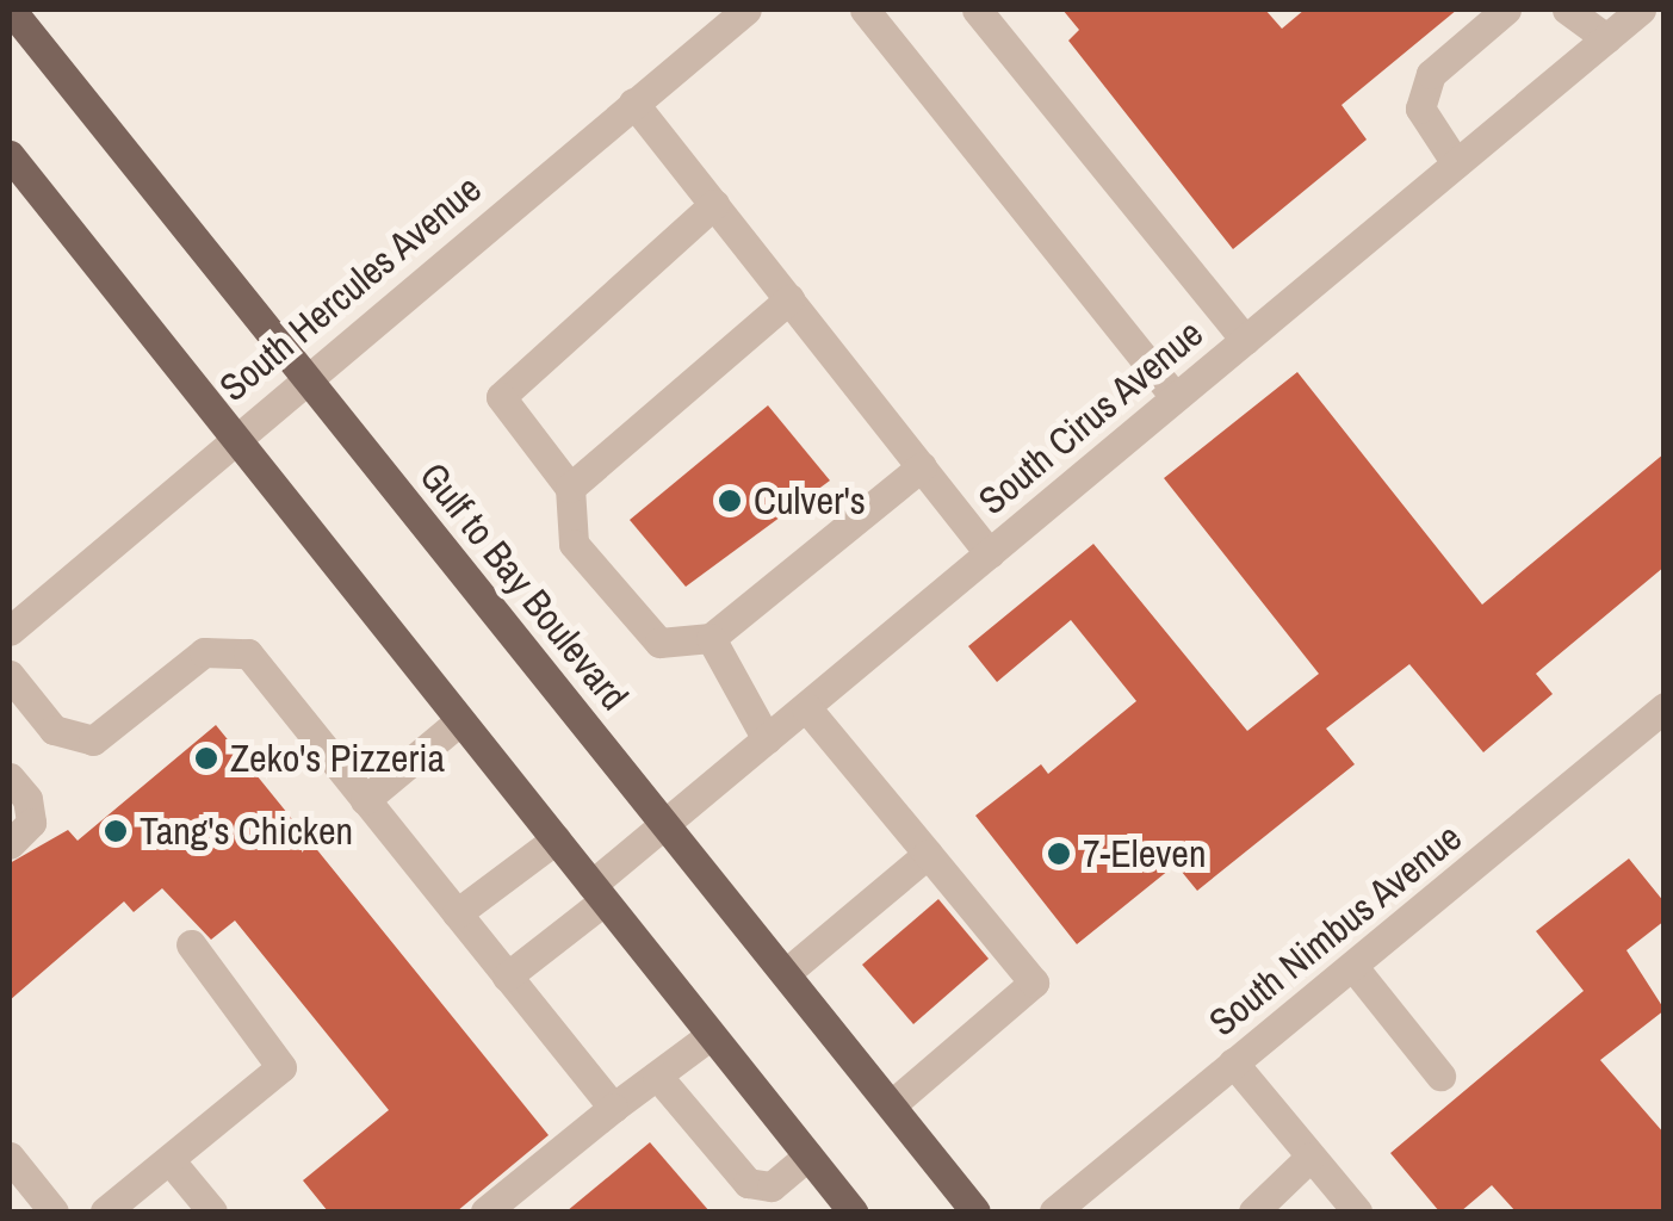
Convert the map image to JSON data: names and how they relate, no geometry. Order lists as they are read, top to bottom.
{
  "streets": {
    "main road": ["Gulf to Bay Boulevard"],
    "street": ["South Hercules Avenue", "South Cirus Avenue", "South Nimbus Avenue"]
  },
  "crossings": [
    ["South Hercules Avenue", "Gulf to Bay Boulevard"],
    ["South Cirus Avenue", "Gulf to Bay Boulevard"]
  ],
  "places": [
    "Culver's",
    "Zeko's Pizzeria",
    "Tang's Chicken",
    "7-Eleven"
  ]
}
